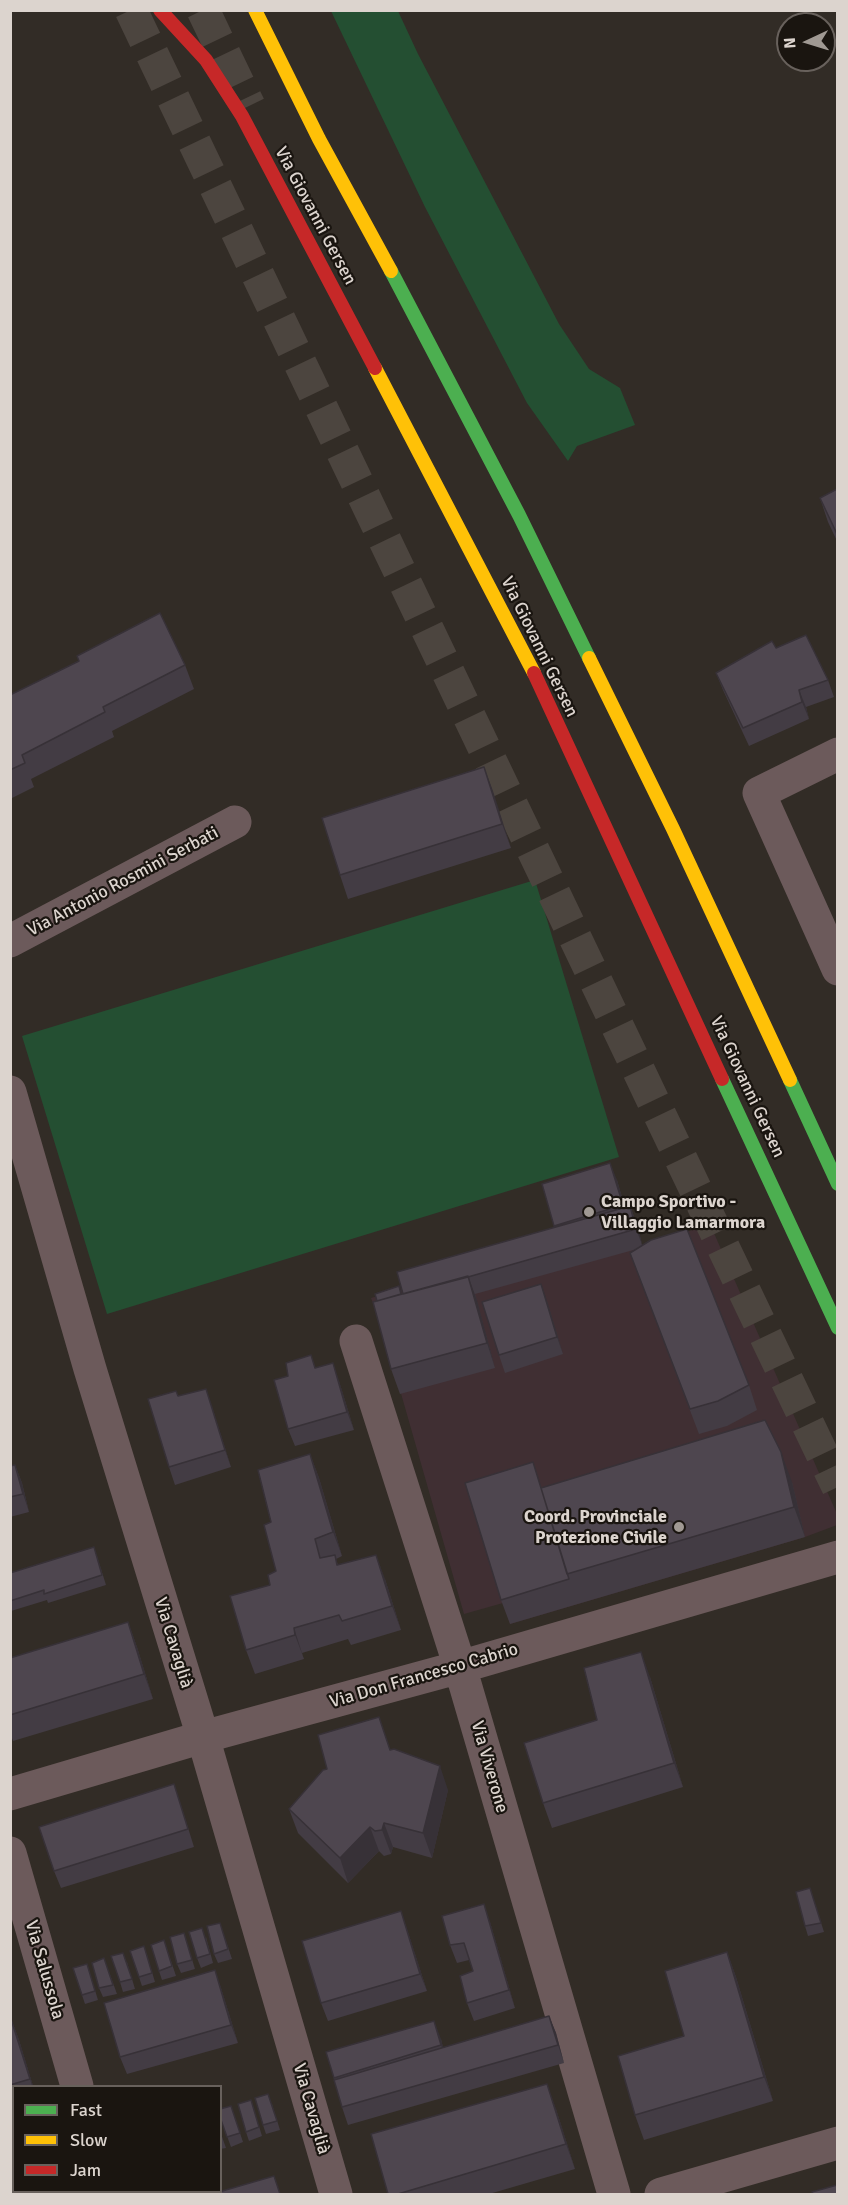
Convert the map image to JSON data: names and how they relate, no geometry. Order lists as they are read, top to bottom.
{
  "streets": {
    "street": [
      "Via Giovanni Gersen",
      "Via Antonio Rosmini Serbati",
      "Via Cavaglià",
      "Via Don Francesco Cabrio",
      "Via Viverone",
      "Via Salussola"
    ]
  },
  "crossings": [
    ["Via Cavaglià", "Via Don Francesco Cabrio"],
    ["Via Don Francesco Cabrio", "Via Viverone"]
  ],
  "places": ["Campo Sportivo - Villaggio Lamarmora", "Coord. Provinciale Protezione Civile"],
  "legend": ["Fast", "Slow", "Jam"],
  "north": "left"
}
